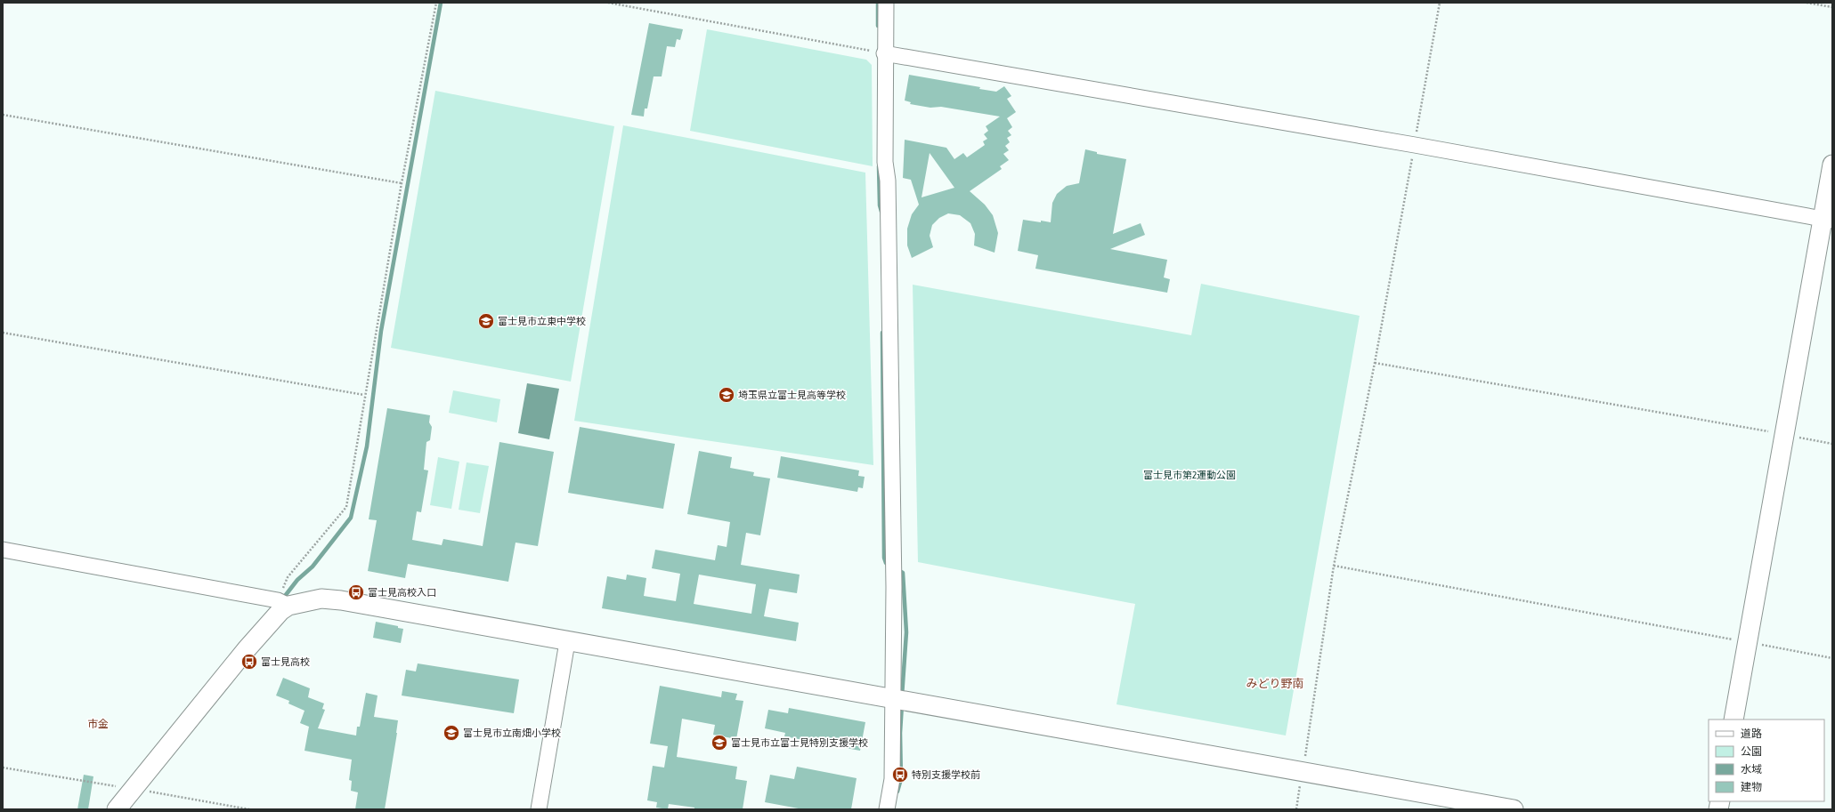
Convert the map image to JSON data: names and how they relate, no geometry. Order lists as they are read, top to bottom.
{
  "districts": ["みどり野南", "市金"],
  "parks": ["富士見市第2運動公園"],
  "places": {
    "school or university": [
      "富士見市立東中学校",
      "埼玉県立富士見高等学校",
      "富士見市立南畑小学校",
      "富士見市立富士見特別支援学校"
    ],
    "bus stop": ["富士見高校入口", "富士見高校", "特別支援学校前"]
  },
  "legend": [
    "道路",
    "公園",
    "水域",
    "建物"
  ]
}
